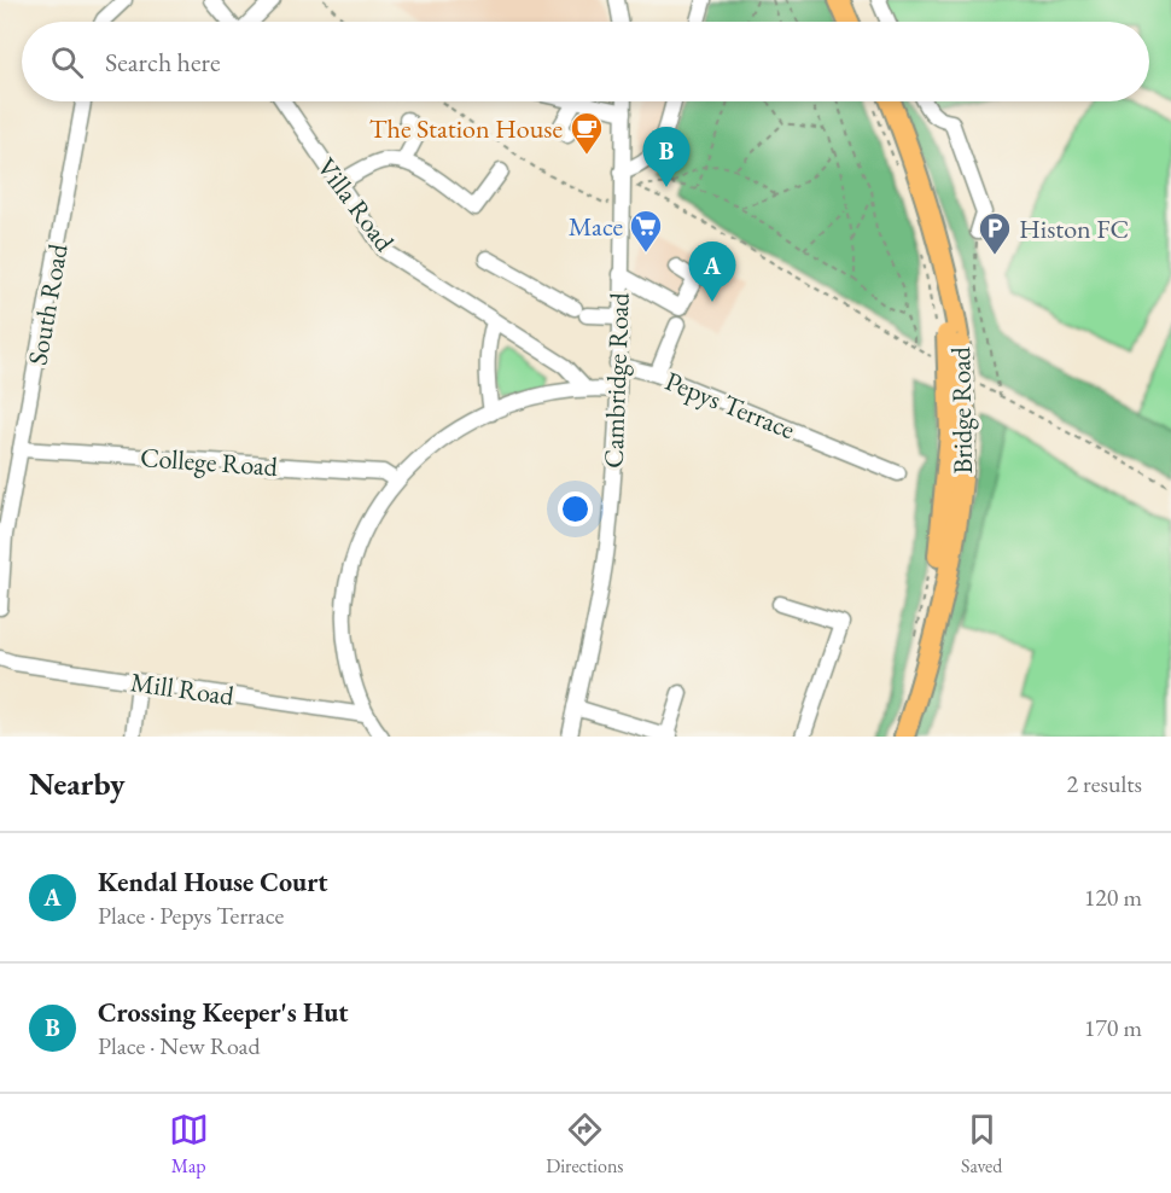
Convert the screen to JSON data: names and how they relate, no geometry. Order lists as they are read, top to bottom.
{
  "streets": {
    "main road": ["Bridge Road"],
    "street": [
      "Villa Road",
      "South Road",
      "Cambridge Road",
      "Pepys Terrace",
      "College Road",
      "Mill Road"
    ]
  },
  "crossings": [
    ["South Road", "College Road"],
    ["Cambridge Road", "Pepys Terrace"]
  ],
  "places": {
    "cafe": ["The Station House"],
    "supermarket": ["Mace"],
    "parking": ["Histon FC"]
  },
  "page": {
    "search": "Search here",
    "pins": ["B", "A"],
    "heading": ["Nearby", "2 results"],
    "list": [
      {
        "mark": "A",
        "name": "Kendal House Court",
        "note": "Place · Pepys Terrace",
        "value": "120 m"
      },
      {
        "mark": "B",
        "name": "Crossing Keeper's Hut",
        "note": "Place · New Road",
        "value": "170 m"
      }
    ],
    "nav": ["Map", "Directions", "Saved"]
  }
}
